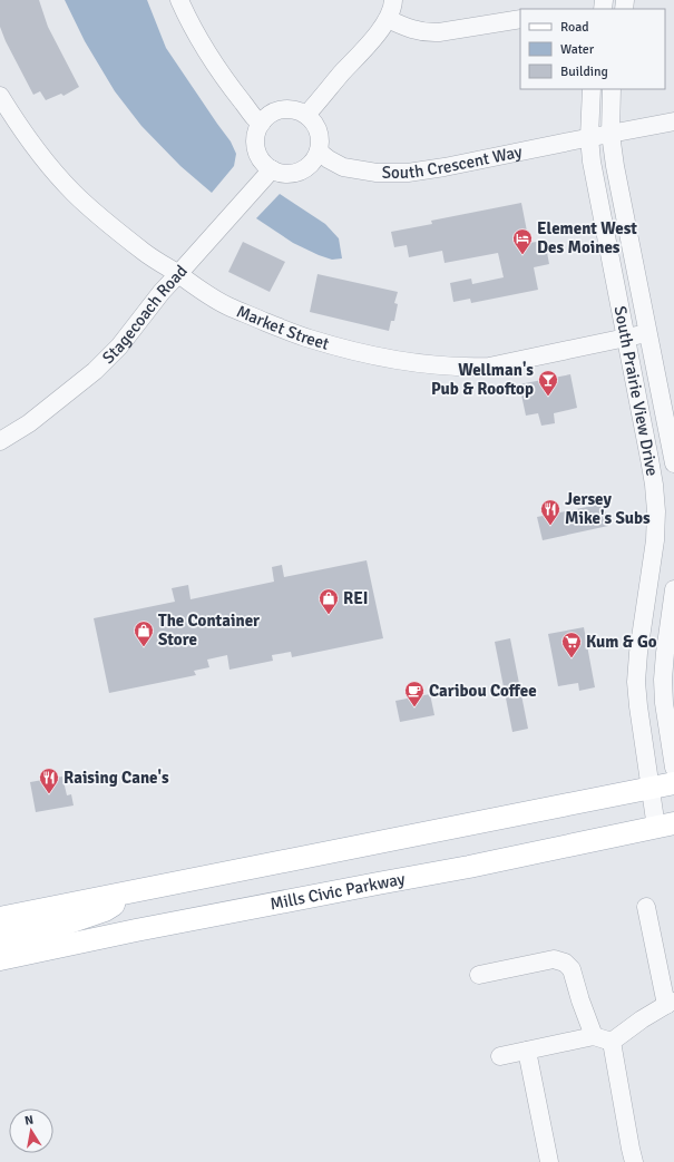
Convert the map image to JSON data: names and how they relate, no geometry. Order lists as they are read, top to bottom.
{
  "streets": {
    "main road": ["Mills Civic Parkway"],
    "street": [
      "South Crescent Way",
      "Stagecoach Road",
      "Market Street",
      "South Prairie View Drive"
    ]
  },
  "crossings": [
    ["South Crescent Way", "Stagecoach Road"],
    ["South Crescent Way", "South Prairie View Drive"],
    ["Stagecoach Road", "Market Street"],
    ["Market Street", "South Prairie View Drive"],
    ["South Prairie View Drive", "Mills Civic Parkway"]
  ],
  "places": {
    "hotel": ["Element West Des Moines"],
    "bar": ["Wellman's Pub & Rooftop"],
    "restaurant": ["Jersey Mike's Subs", "Raising Cane's"],
    "shop": ["REI", "The Container Store"],
    "supermarket": ["Kum & Go"],
    "cafe": ["Caribou Coffee"]
  },
  "legend": ["Road", "Water", "Building"],
  "north": "top"
}
